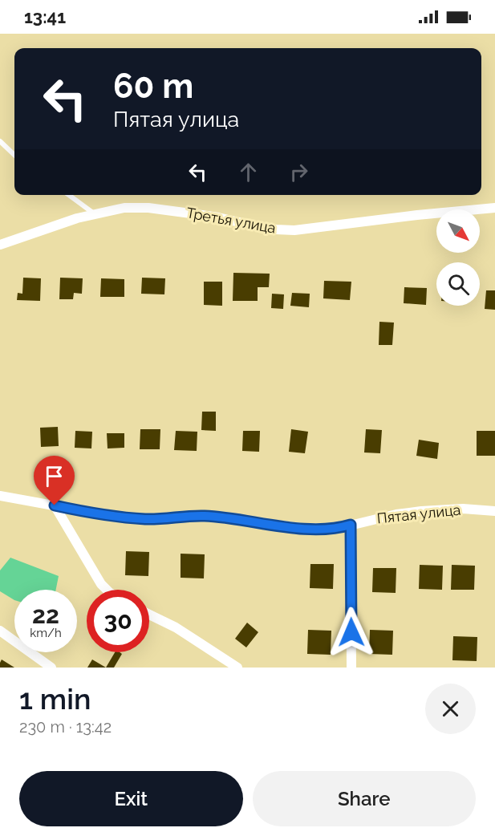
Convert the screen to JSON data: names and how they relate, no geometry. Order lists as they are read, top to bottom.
{
  "streets": {
    "street": ["Третья улица", "Пятая улица"]
  },
  "north": "bottom right",
  "page": {
    "status": "13:41",
    "turn": ["60 m", "Пятая улица"],
    "speed": "22 km/h",
    "limit": "30",
    "heading": ["1 min", "230 m · 13:42"],
    "buttons": ["Exit", "Share"]
  }
}
